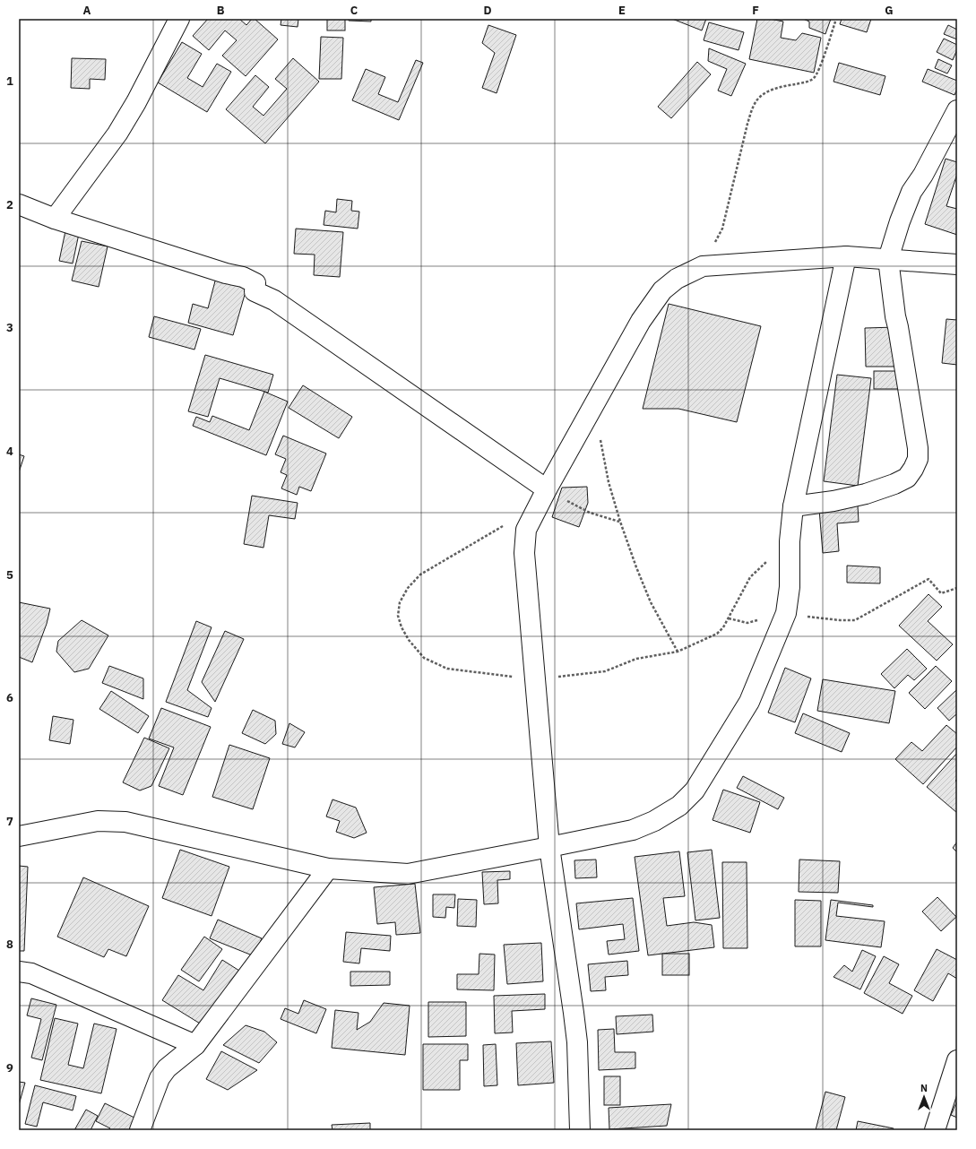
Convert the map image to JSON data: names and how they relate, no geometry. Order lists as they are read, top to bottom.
{
  "north": "top",
  "grid": {
    "columns": [
      "A",
      "B",
      "C",
      "D",
      "E",
      "F",
      "G"
    ],
    "rows": [
      "1",
      "2",
      "3",
      "4",
      "5",
      "6",
      "7",
      "8",
      "9"
    ]
  }
}
